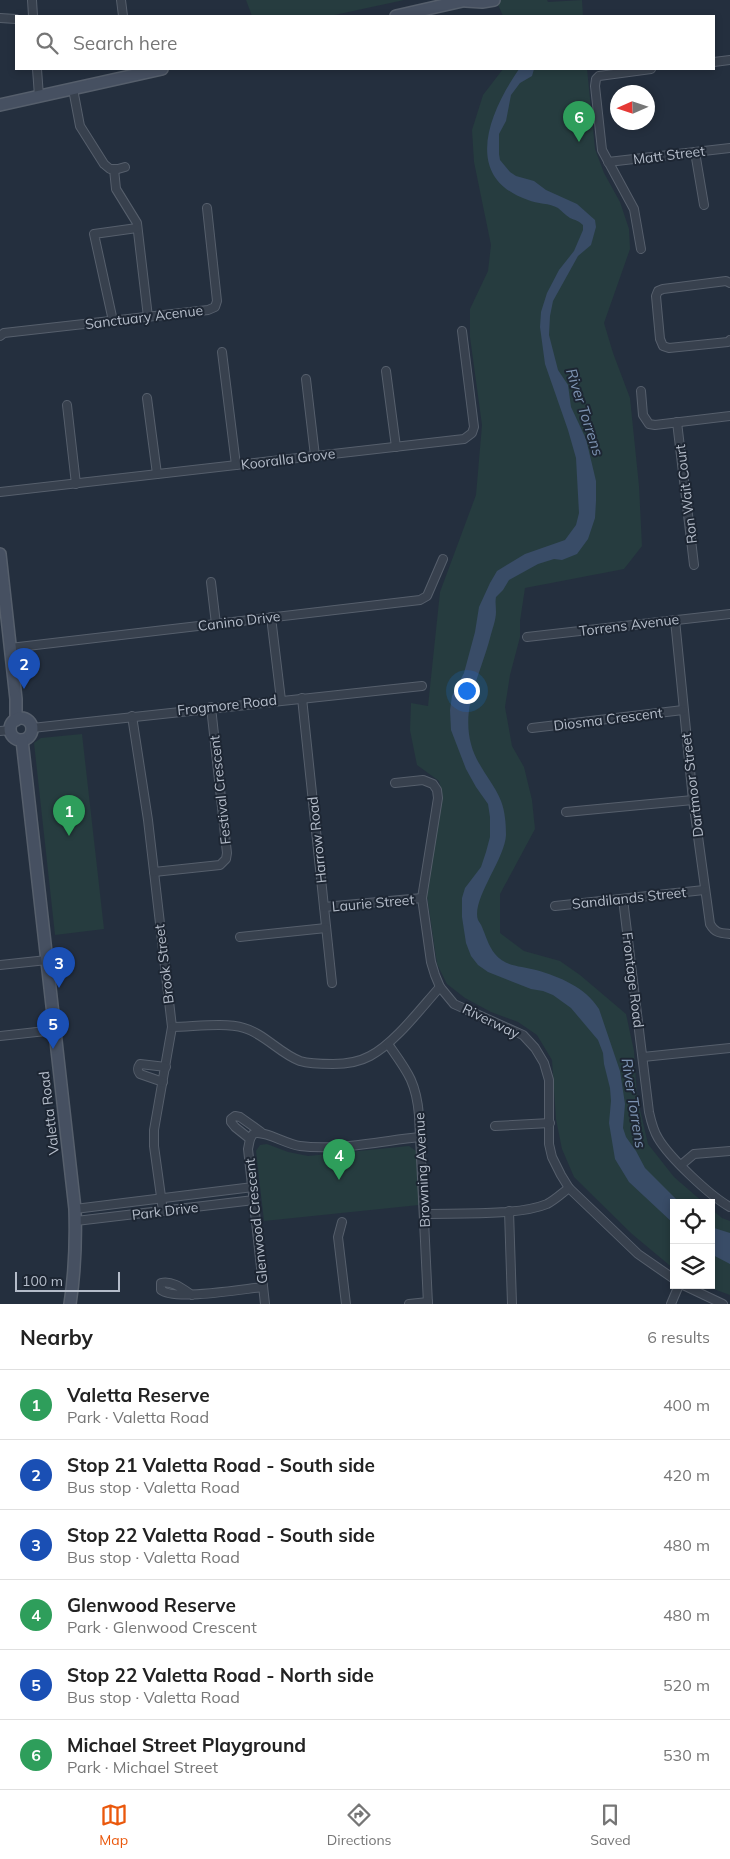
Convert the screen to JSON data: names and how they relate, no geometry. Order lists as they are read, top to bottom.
{
  "streets": {
    "street": [
      "Matt Street",
      "Sanctuary Acenue",
      "Kooralla Grove",
      "Ron Wait Court",
      "Canino Drive",
      "Torrens Avenue",
      "Frogmore Road",
      "Diosma Crescent",
      "Dartmoor Street",
      "Festival Crescent",
      "Harrow Road",
      "Sandilands Street",
      "Laurie Street",
      "Brook Street",
      "Frontage Road",
      "Riverway",
      "Valetta Road",
      "Browning Avenue",
      "Park Drive",
      "Glenwood Crescent"
    ]
  },
  "crossings": [
    ["Torrens Avenue", "Dartmoor Street"],
    ["Frogmore Road", "Festival Crescent"],
    ["Frogmore Road", "Harrow Road"],
    ["Frogmore Road", "Brook Street"],
    ["Diosma Crescent", "Dartmoor Street"],
    ["Dartmoor Street", "Sandilands Street"],
    ["Festival Crescent", "Brook Street"],
    ["Harrow Road", "Laurie Street"],
    ["Sandilands Street", "Frontage Road"],
    ["Laurie Street", "Riverway"],
    ["Brook Street", "Park Drive"],
    ["Valetta Road", "Park Drive"],
    ["Browning Avenue", "Glenwood Crescent"],
    ["Park Drive", "Glenwood Crescent"]
  ],
  "water": ["River Torrens"],
  "scale_bar": "100 m",
  "north": "left",
  "page": {
    "search": "Search here",
    "pins": [
      "6",
      "2",
      "1",
      "3",
      "5",
      "4"
    ],
    "scale": "100 m",
    "heading": ["Nearby", "6 results"],
    "list": [
      {
        "mark": "1",
        "name": "Valetta Reserve",
        "note": "Park · Valetta Road",
        "value": "400 m"
      },
      {
        "mark": "2",
        "name": "Stop 21 Valetta Road - South side",
        "note": "Bus stop · Valetta Road",
        "value": "420 m"
      },
      {
        "mark": "3",
        "name": "Stop 22 Valetta Road - South side",
        "note": "Bus stop · Valetta Road",
        "value": "480 m"
      },
      {
        "mark": "4",
        "name": "Glenwood Reserve",
        "note": "Park · Glenwood Crescent",
        "value": "480 m"
      },
      {
        "mark": "5",
        "name": "Stop 22 Valetta Road - North side",
        "note": "Bus stop · Valetta Road",
        "value": "520 m"
      },
      {
        "mark": "6",
        "name": "Michael Street Playground",
        "note": "Park · Michael Street",
        "value": "530 m"
      }
    ],
    "nav": ["Map", "Directions", "Saved"]
  }
}
